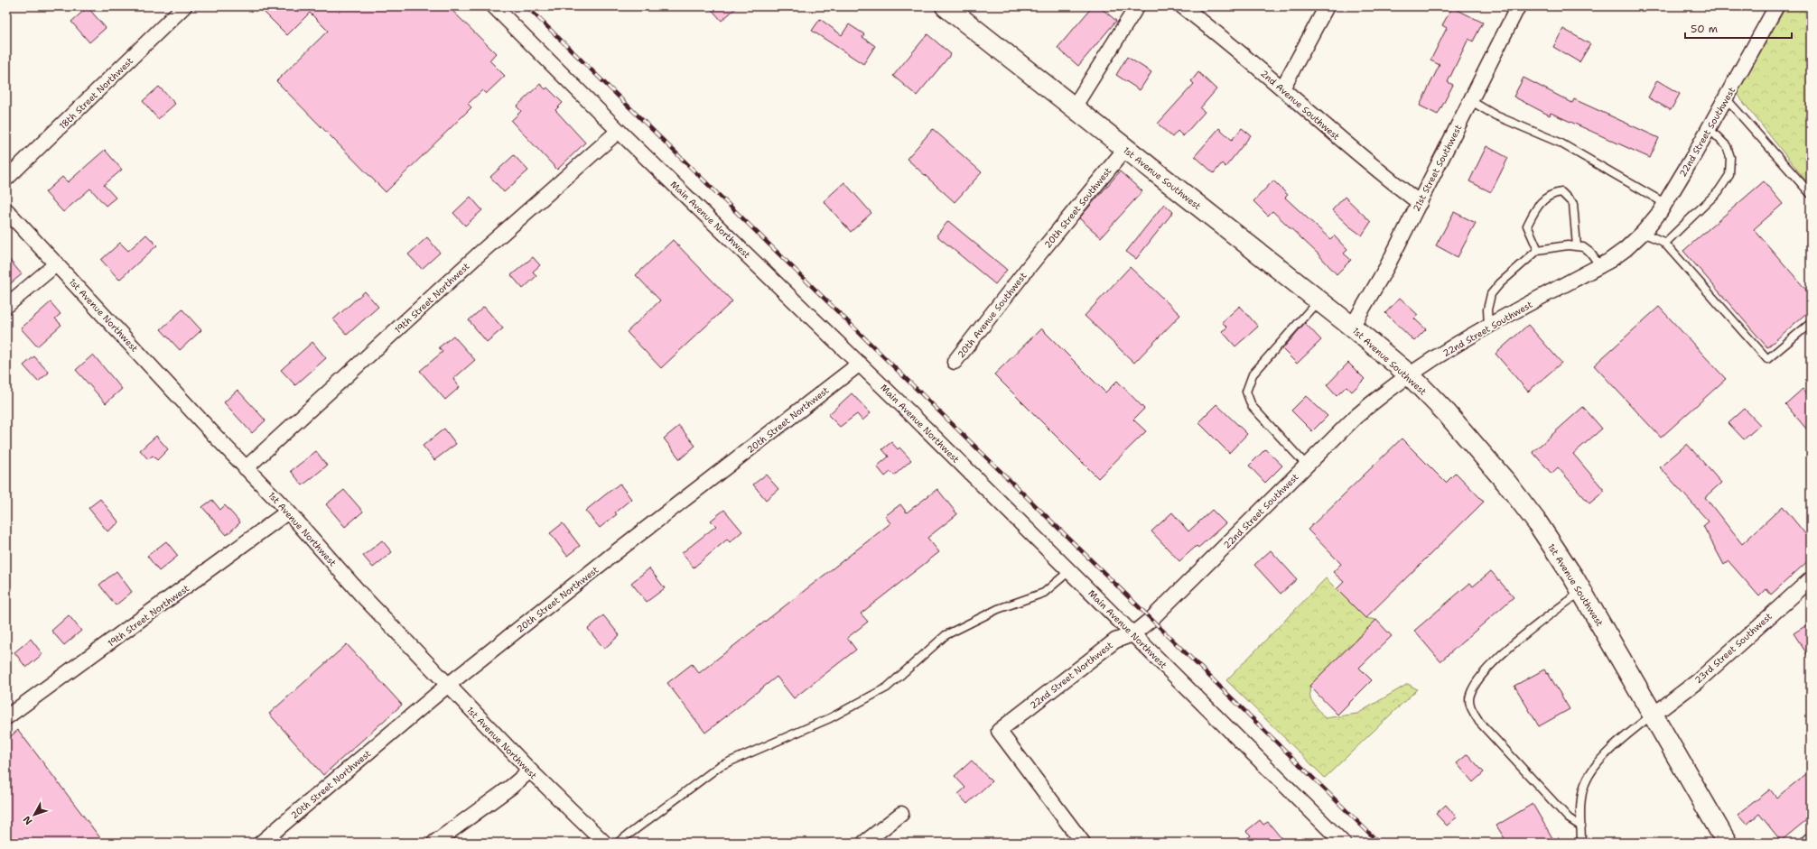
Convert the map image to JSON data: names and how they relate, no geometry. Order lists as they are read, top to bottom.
{
  "streets": {
    "main road": ["1st Avenue Southwest"],
    "street": [
      "18th Street Northwest",
      "2nd Avenue Southwest",
      "22nd Street Southwest",
      "21st Street Southwest",
      "20th Street Southwest",
      "Main Avenue Northwest",
      "19th Street Northwest",
      "1st Avenue Northwest",
      "20th Avenue Southwest",
      "20th Street Northwest",
      "23rd Street Southwest",
      "22nd Street Northwest"
    ]
  },
  "crossings": [
    ["2nd Avenue Southwest", "21st Street Southwest"],
    ["22nd Street Southwest", "1st Avenue Southwest"],
    ["22nd Street Southwest", "22nd Street Northwest"],
    ["21st Street Southwest", "1st Avenue Southwest"],
    ["1st Avenue Southwest", "20th Street Southwest"],
    ["1st Avenue Southwest", "23rd Street Southwest"],
    ["20th Street Southwest", "20th Avenue Southwest"],
    ["Main Avenue Northwest", "19th Street Northwest"],
    ["Main Avenue Northwest", "20th Street Northwest"],
    ["Main Avenue Northwest", "22nd Street Northwest"],
    ["19th Street Northwest", "1st Avenue Northwest"],
    ["1st Avenue Northwest", "20th Street Northwest"]
  ],
  "scale_bar": "50 m",
  "north": "bottom left"
}
